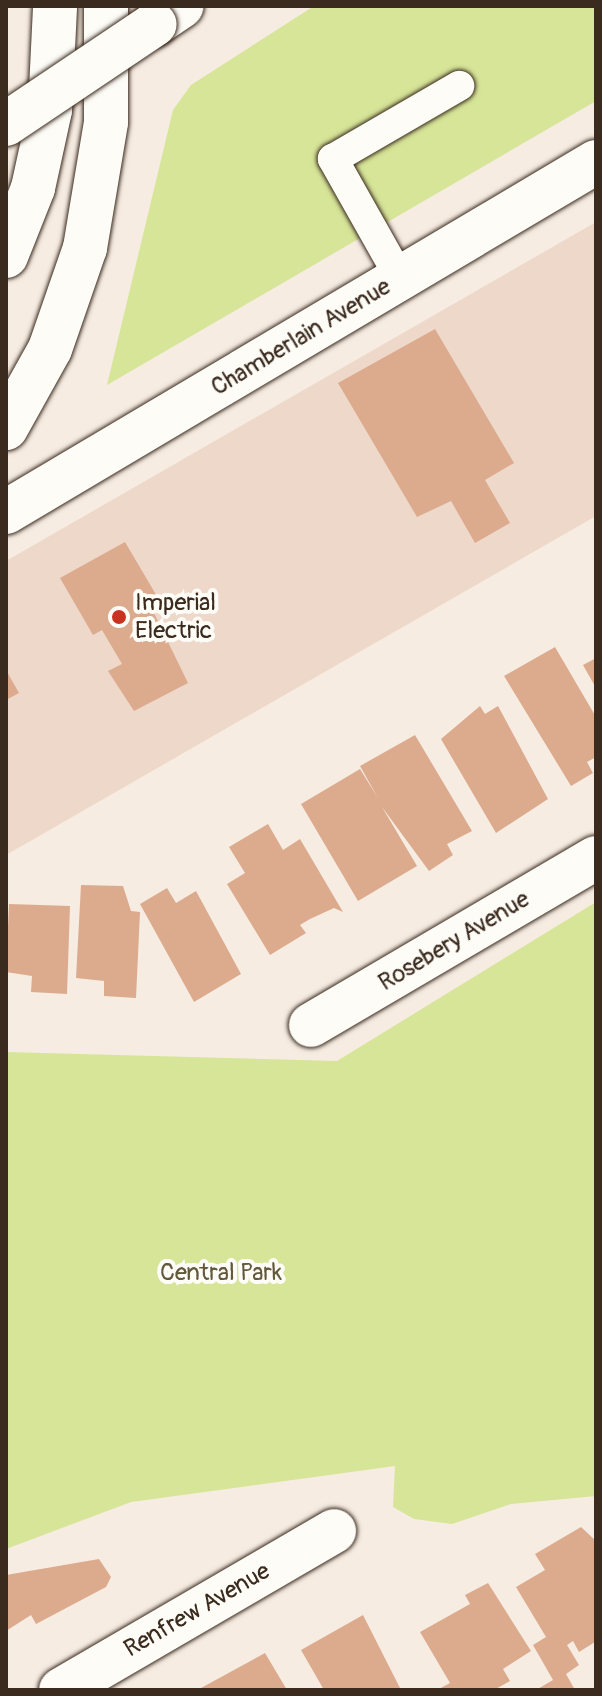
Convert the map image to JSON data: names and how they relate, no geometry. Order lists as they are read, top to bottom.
{
  "streets": {
    "main road": ["Chamberlain Avenue", "Rosebery Avenue", "Renfrew Avenue"]
  },
  "parks": ["Central Park"],
  "places": ["Imperial Electric"]
}
